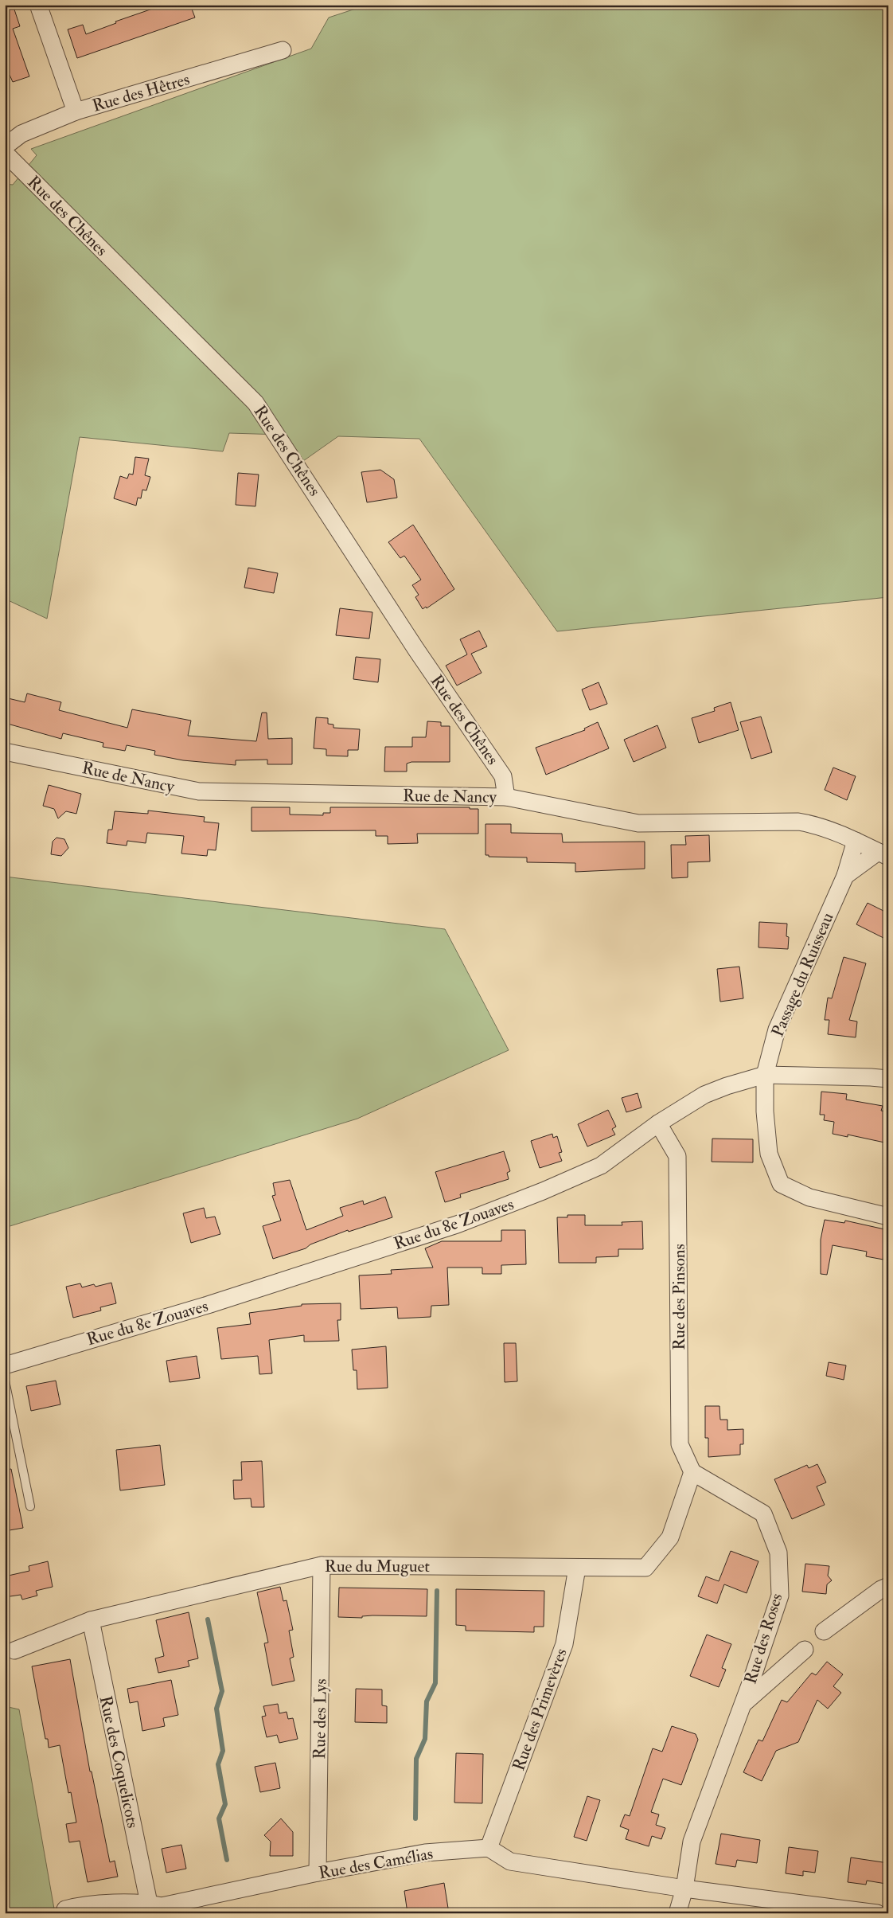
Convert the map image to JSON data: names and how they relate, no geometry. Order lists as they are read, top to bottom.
{
  "streets": {
    "street": [
      "Rue des Hêtres",
      "Rue des Chênes",
      "Rue de Nancy",
      "Passage du Ruisseau",
      "Rue du 8e Zouaves",
      "Rue des Pinsons",
      "Rue du Muguet",
      "Rue des Roses",
      "Rue des Primevères",
      "Rue des Lys",
      "Rue des Coquelicots",
      "Rue des Camélias"
    ]
  },
  "crossings": [
    ["Rue des Chênes", "Rue de Nancy"],
    ["Rue de Nancy", "Passage du Ruisseau"],
    ["Passage du Ruisseau", "Rue du 8e Zouaves"],
    ["Rue du 8e Zouaves", "Rue des Pinsons"],
    ["Rue des Pinsons", "Rue du Muguet"],
    ["Rue des Pinsons", "Rue des Roses"],
    ["Rue du Muguet", "Rue des Roses"],
    ["Rue du Muguet", "Rue des Primevères"],
    ["Rue du Muguet", "Rue des Lys"],
    ["Rue du Muguet", "Rue des Coquelicots"],
    ["Rue des Primevères", "Rue des Camélias"],
    ["Rue des Lys", "Rue des Camélias"],
    ["Rue des Coquelicots", "Rue des Camélias"]
  ]
}
